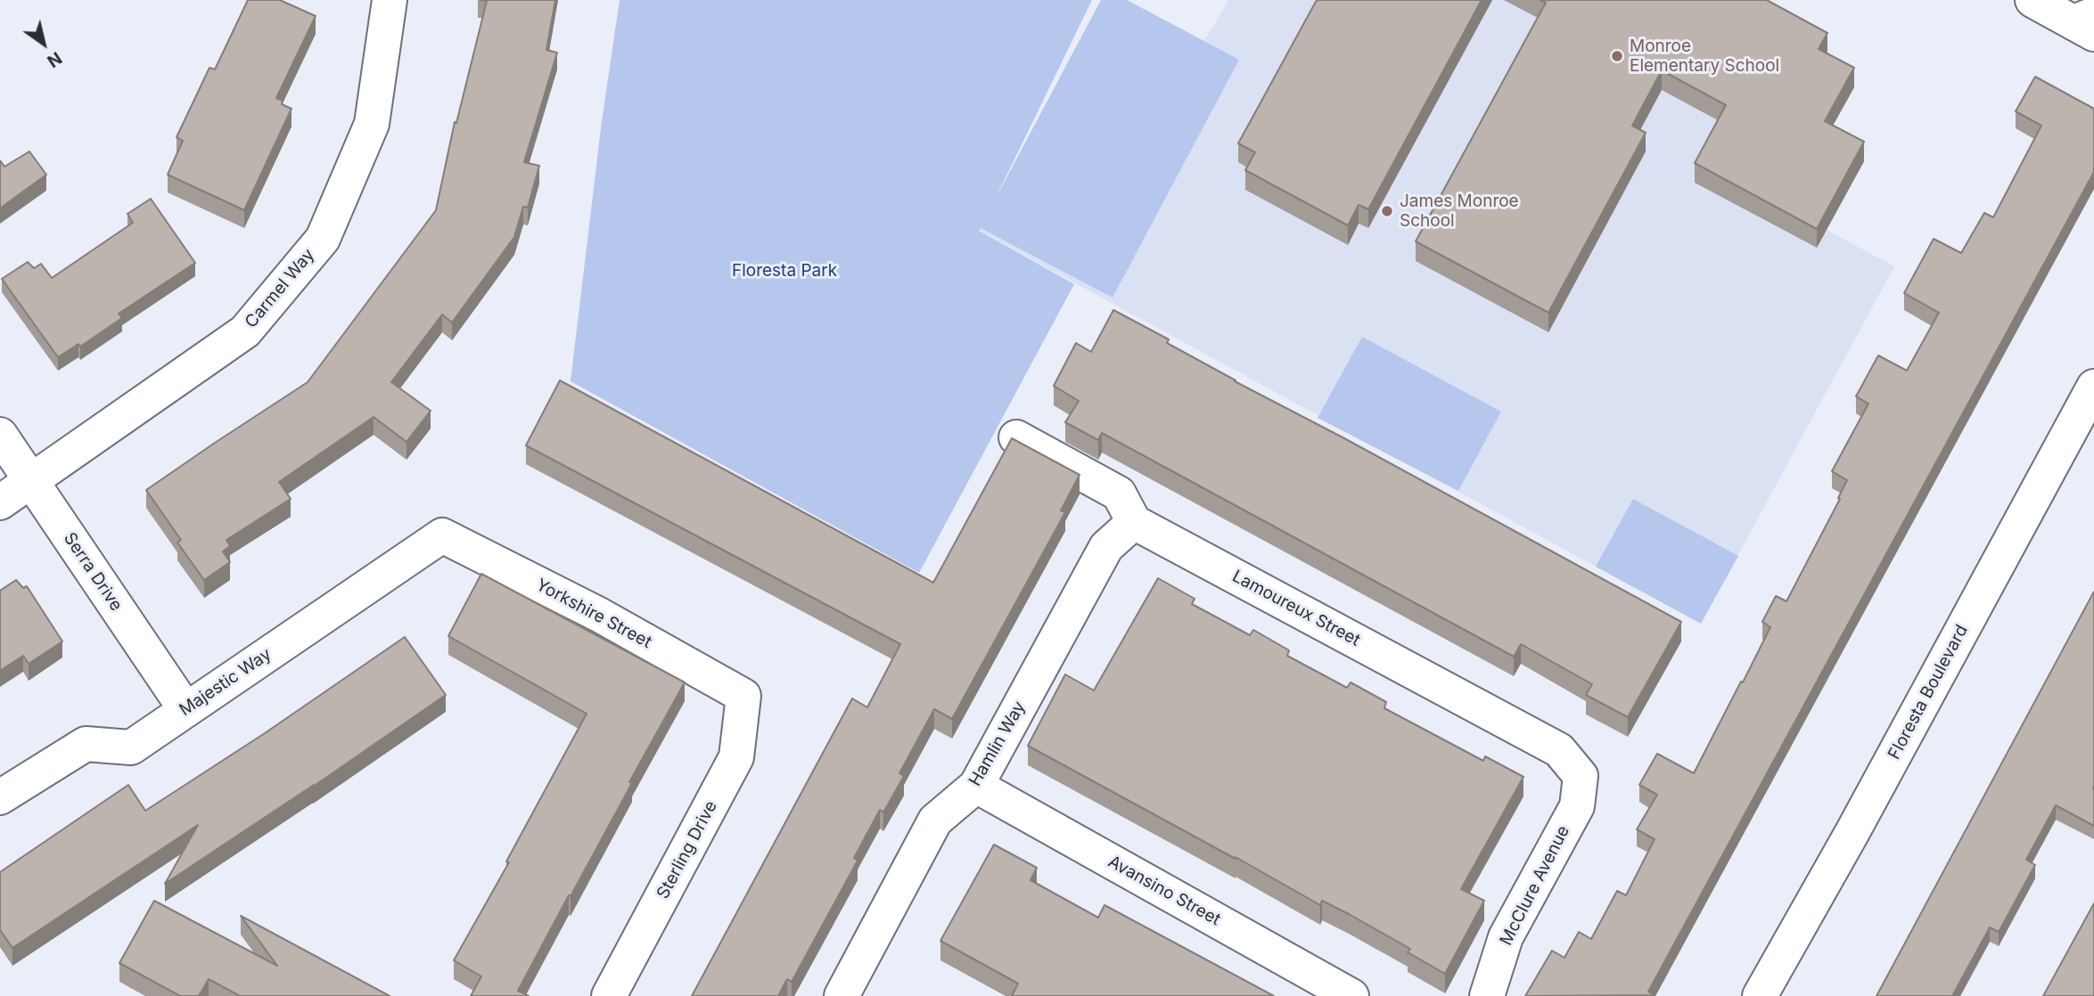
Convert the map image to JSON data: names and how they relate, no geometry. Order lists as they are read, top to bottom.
{
  "streets": {
    "street": [
      "Carmel Way",
      "Serra Drive",
      "Lamoureux Street",
      "Yorkshire Street",
      "Majestic Way",
      "Floresta Boulevard",
      "Hamlin Way",
      "Sterling Drive",
      "McClure Avenue",
      "Avansino Street"
    ]
  },
  "crossings": [
    ["Carmel Way", "Serra Drive"],
    ["Serra Drive", "Majestic Way"],
    ["Lamoureux Street", "Hamlin Way"],
    ["Lamoureux Street", "McClure Avenue"],
    ["Yorkshire Street", "Majestic Way"],
    ["Yorkshire Street", "Sterling Drive"],
    ["Hamlin Way", "Avansino Street"]
  ],
  "parks": ["Floresta Park"],
  "places": ["Monroe Elementary School", "James Monroe School"],
  "north": "bottom right"
}
